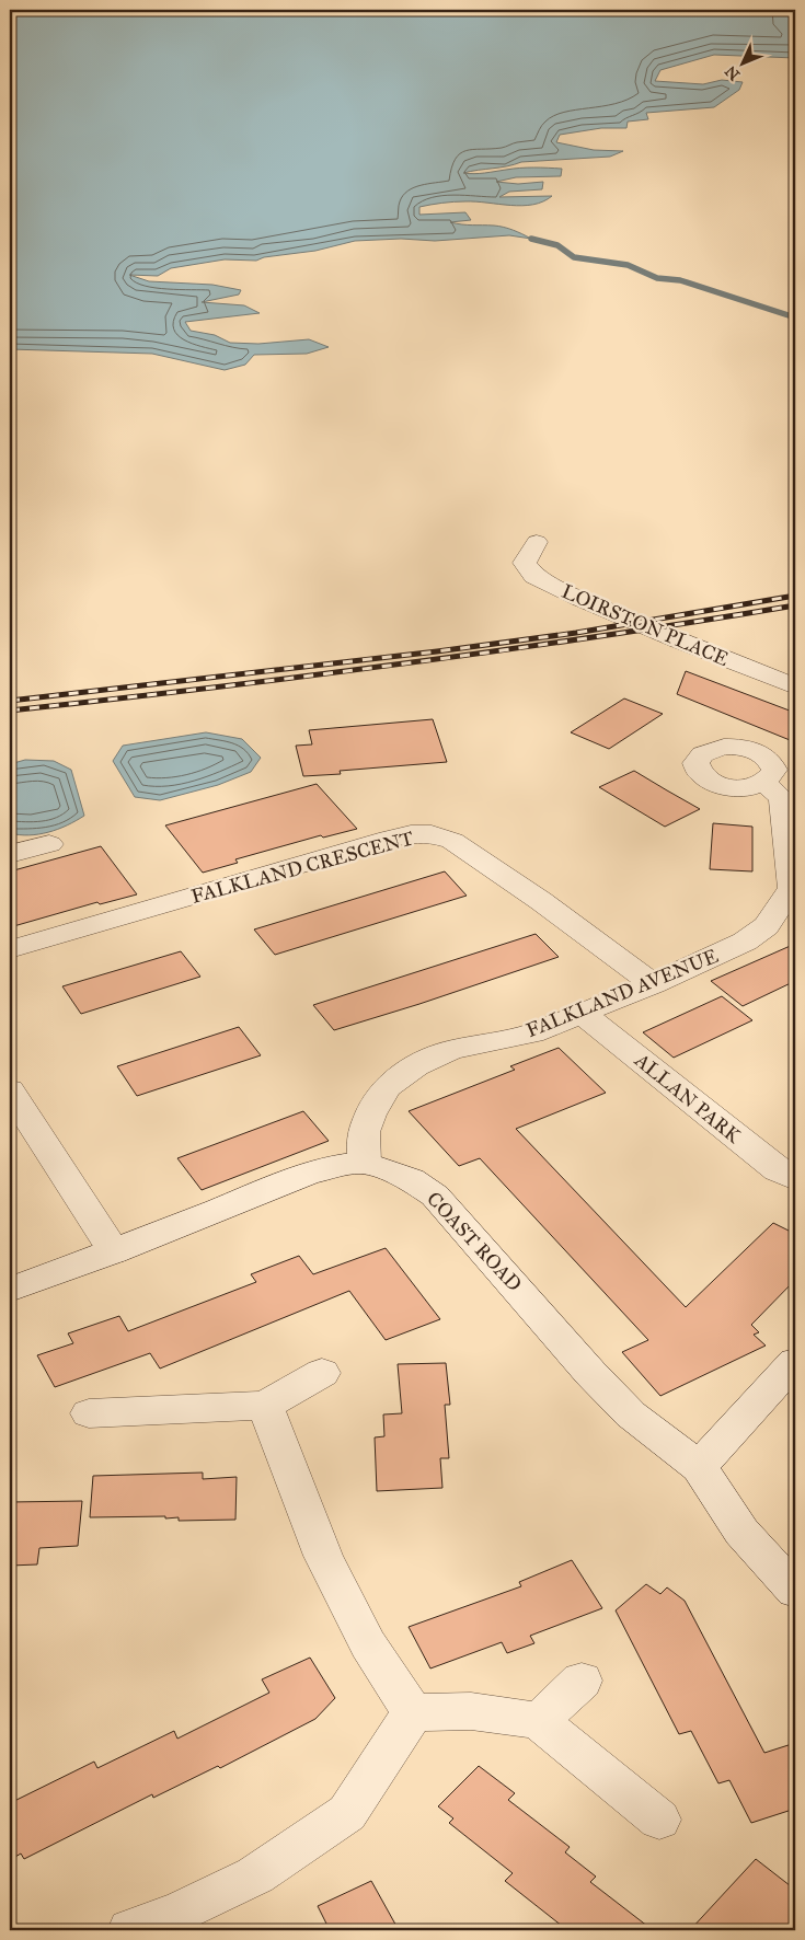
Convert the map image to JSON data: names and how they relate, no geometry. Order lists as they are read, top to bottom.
{
  "streets": {
    "street": [
      "LOIRSTON PLACE",
      "FALKLAND CRESCENT",
      "FALKLAND AVENUE",
      "ALLAN PARK",
      "COAST ROAD"
    ]
  },
  "crossings": [
    ["FALKLAND CRESCENT", "FALKLAND AVENUE"],
    ["FALKLAND AVENUE", "ALLAN PARK"],
    ["FALKLAND AVENUE", "COAST ROAD"]
  ],
  "north": "bottom left"
}
